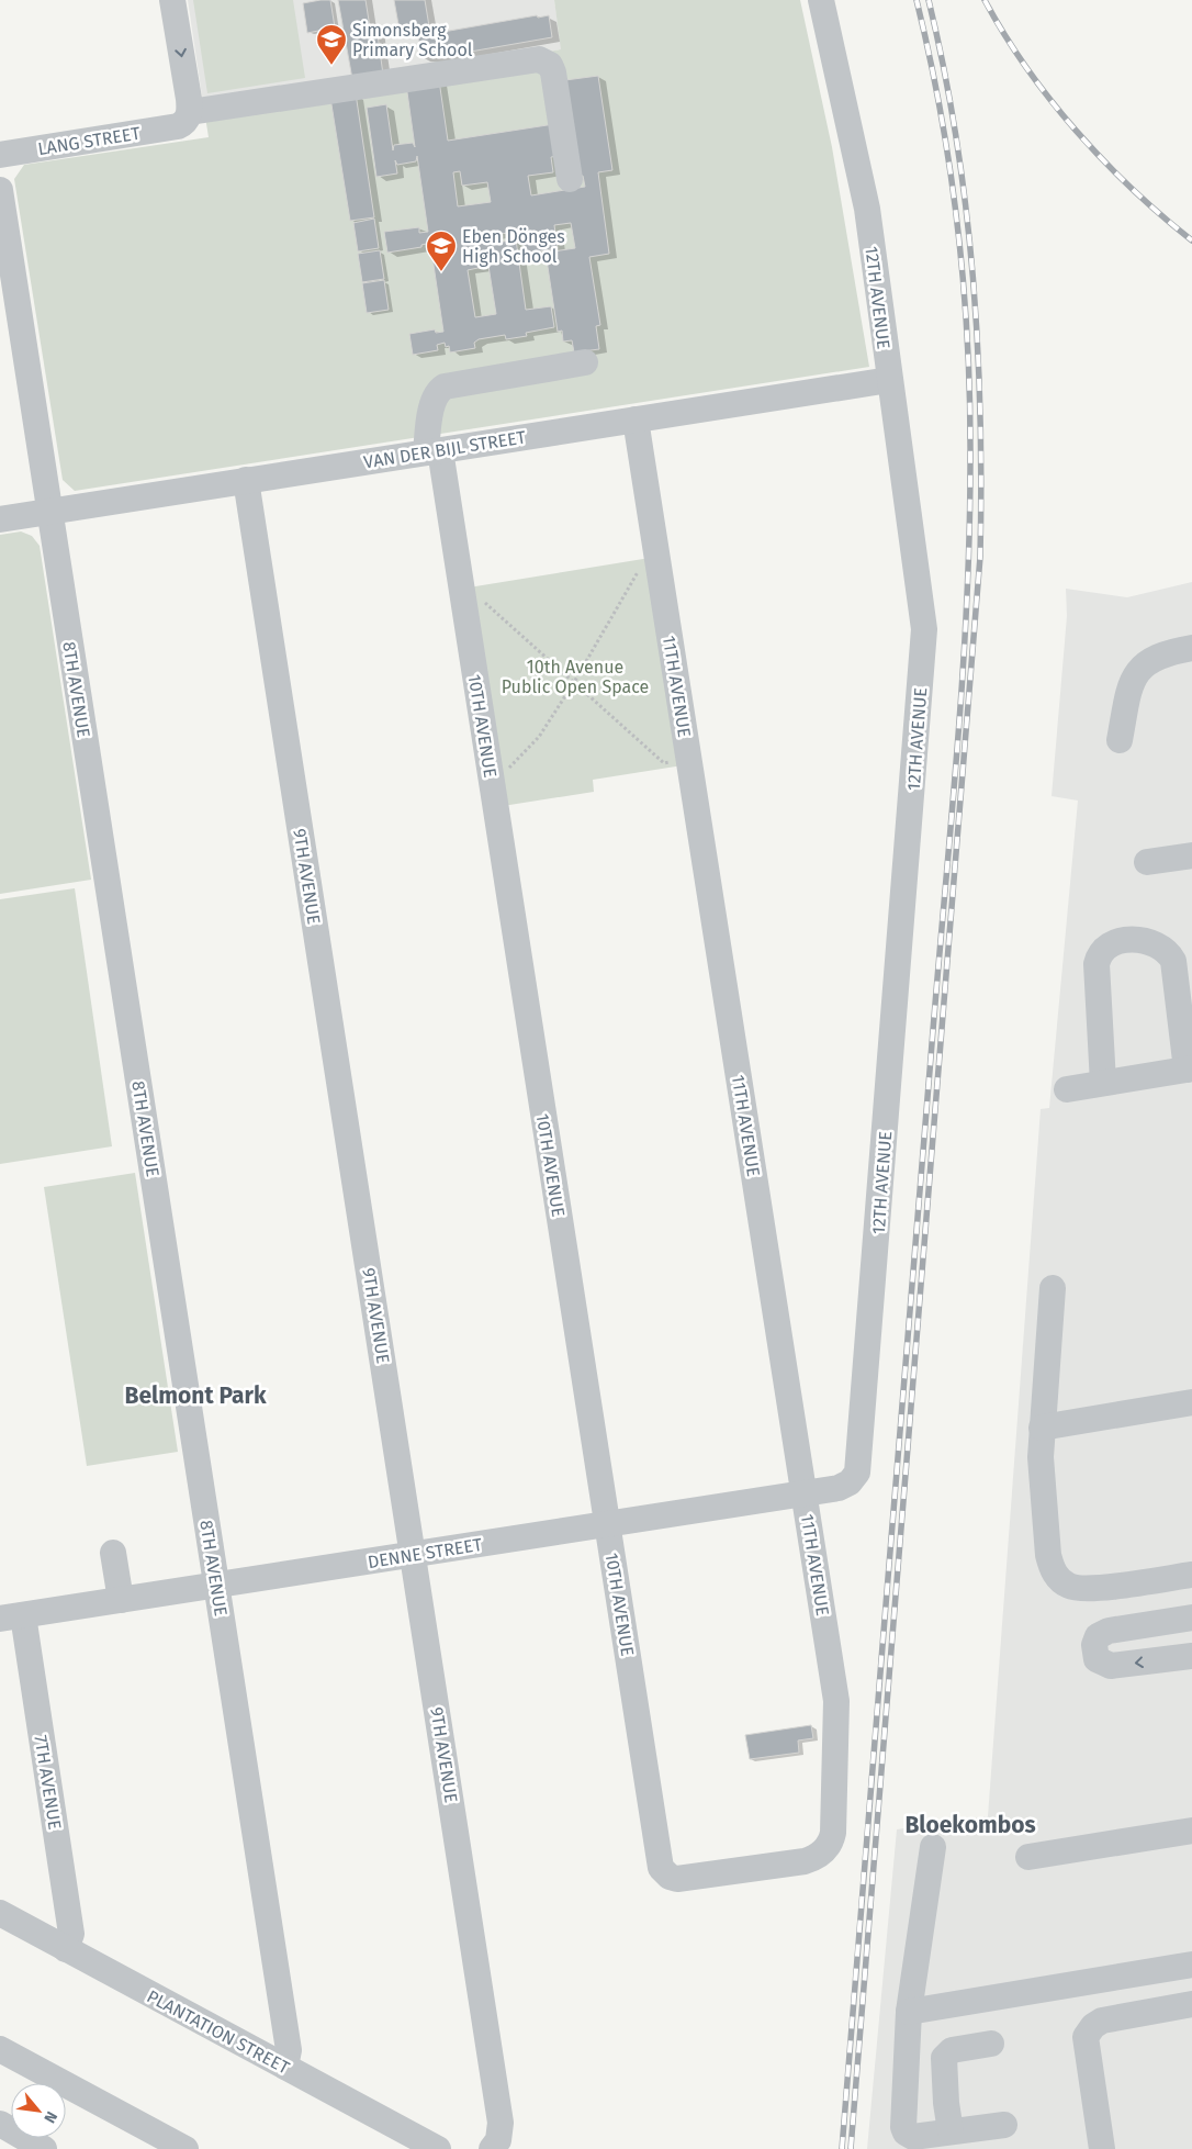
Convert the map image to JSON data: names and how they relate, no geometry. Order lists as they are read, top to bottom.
{
  "streets": {
    "street": [
      "LANG STREET",
      "12TH AVENUE",
      "VAN DER BIJL STREET",
      "11TH AVENUE",
      "8TH AVENUE",
      "10TH AVENUE",
      "9TH AVENUE",
      "DENNE STREET",
      "7TH AVENUE",
      "PLANTATION STREET"
    ]
  },
  "crossings": [
    ["12TH AVENUE", "VAN DER BIJL STREET"],
    ["12TH AVENUE", "DENNE STREET"],
    ["VAN DER BIJL STREET", "11TH AVENUE"],
    ["VAN DER BIJL STREET", "8TH AVENUE"],
    ["VAN DER BIJL STREET", "10TH AVENUE"],
    ["VAN DER BIJL STREET", "9TH AVENUE"],
    ["11TH AVENUE", "10TH AVENUE"],
    ["11TH AVENUE", "DENNE STREET"],
    ["8TH AVENUE", "DENNE STREET"],
    ["8TH AVENUE", "PLANTATION STREET"],
    ["10TH AVENUE", "DENNE STREET"],
    ["9TH AVENUE", "DENNE STREET"],
    ["DENNE STREET", "7TH AVENUE"],
    ["7TH AVENUE", "PLANTATION STREET"]
  ],
  "districts": ["Belmont Park", "Bloekombos"],
  "parks": ["10th Avenue Public Open Space"],
  "places": {
    "school or university": ["Simonsberg Primary School", "Eben Dönges High School"]
  },
  "north": "bottom right"
}
